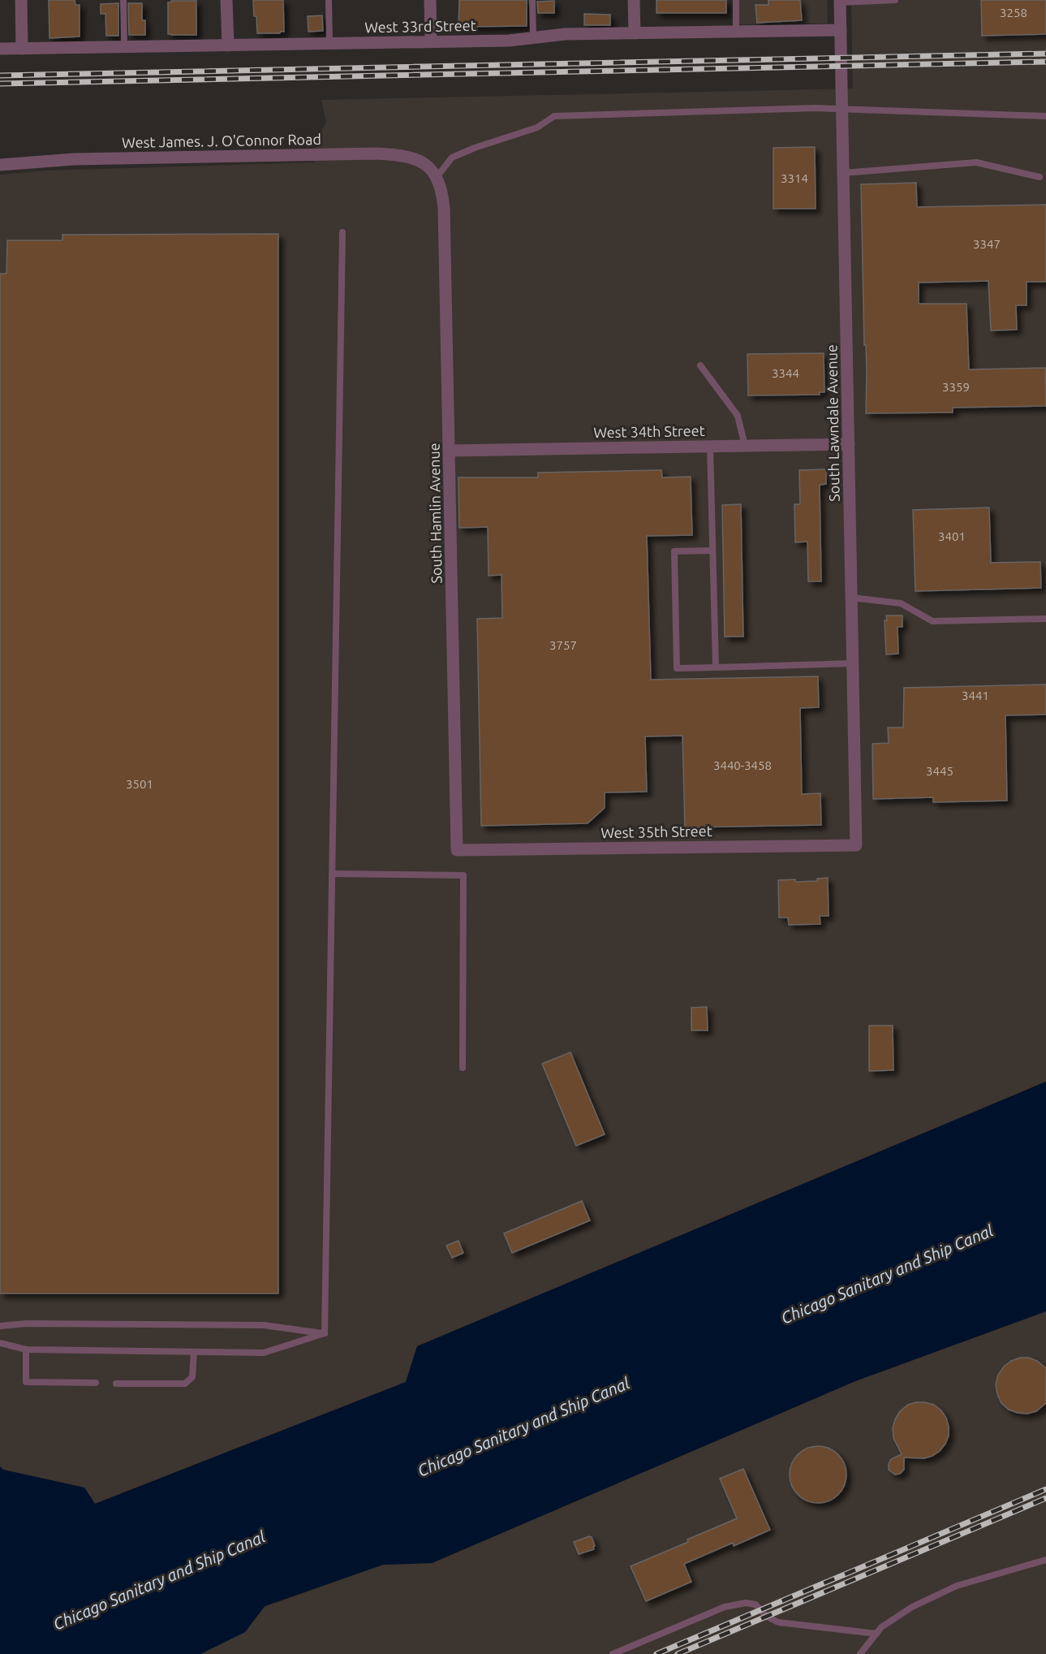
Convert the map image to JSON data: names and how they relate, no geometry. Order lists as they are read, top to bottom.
{
  "streets": {
    "street": [
      "West 33rd Street",
      "West James. J. O'Connor Road",
      "South Lawndale Avenue",
      "West 34th Street",
      "South Hamlin Avenue",
      "West 35th Street"
    ]
  },
  "crossings": [
    ["West 33rd Street", "South Lawndale Avenue"],
    ["West James. J. O'Connor Road", "South Hamlin Avenue"],
    ["South Lawndale Avenue", "West 34th Street"],
    ["South Lawndale Avenue", "West 35th Street"],
    ["West 34th Street", "South Hamlin Avenue"],
    ["South Hamlin Avenue", "West 35th Street"]
  ],
  "water": ["Chicago Sanitary and Ship Canal"],
  "house_numbers": [
    "3258",
    "3314",
    "3347",
    "3344",
    "3359",
    "3401",
    "3757",
    "3441",
    "3440-3458",
    "3445",
    "3501"
  ]
}
